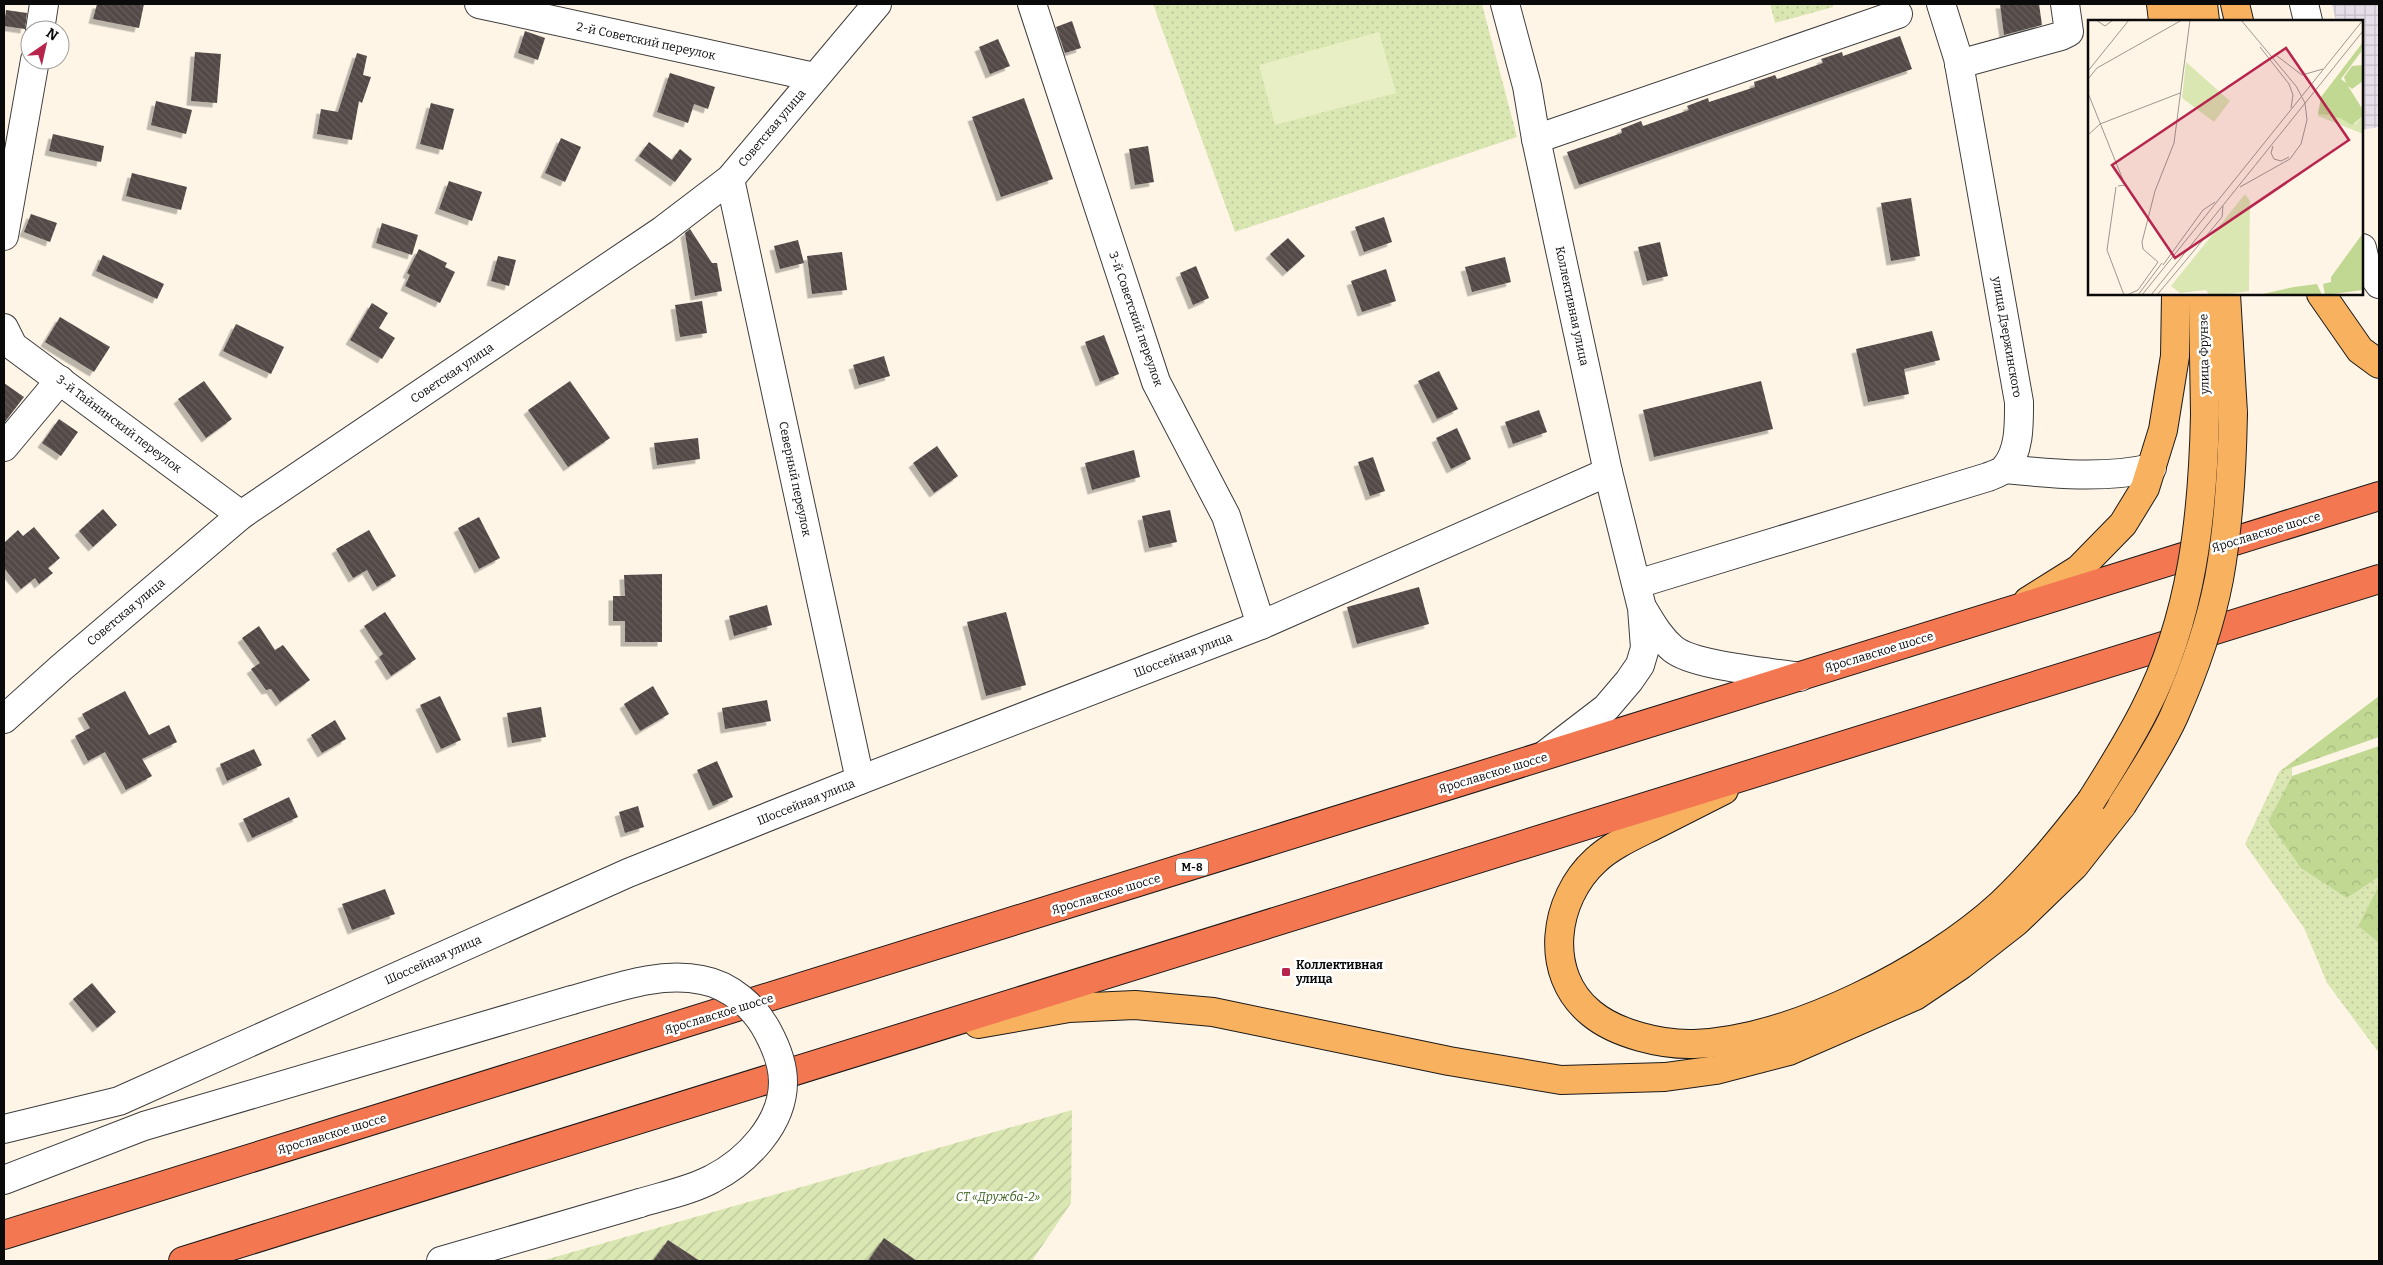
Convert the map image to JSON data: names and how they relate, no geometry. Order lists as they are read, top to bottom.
{
  "streets": {
    "highway": ["Ярославское шоссе", "М-8"],
    "main road": ["улица Фрунзе"],
    "street": [
      "2-й Советский переулок",
      "Советская улица",
      "Коллективная улица",
      "3-й Советский переулок",
      "улица Дзержинского",
      "3-й Тайнинский переулок",
      "Северный переулок",
      "Шоссейная улица"
    ]
  },
  "crossings": [
    ["2-й Советский переулок", "Советская улица"],
    ["Советская улица", "3-й Тайнинский переулок"],
    ["Советская улица", "Северный переулок"],
    ["Коллективная улица", "Ярославское шоссе"],
    ["Коллективная улица", "Шоссейная улица"],
    ["3-й Советский переулок", "Шоссейная улица"],
    ["Северный переулок", "Шоссейная улица"]
  ],
  "parks": ["СТ «Дружба-2»"],
  "places": {
    "transit": ["Коллективная улица"]
  },
  "north": "top right"
}
